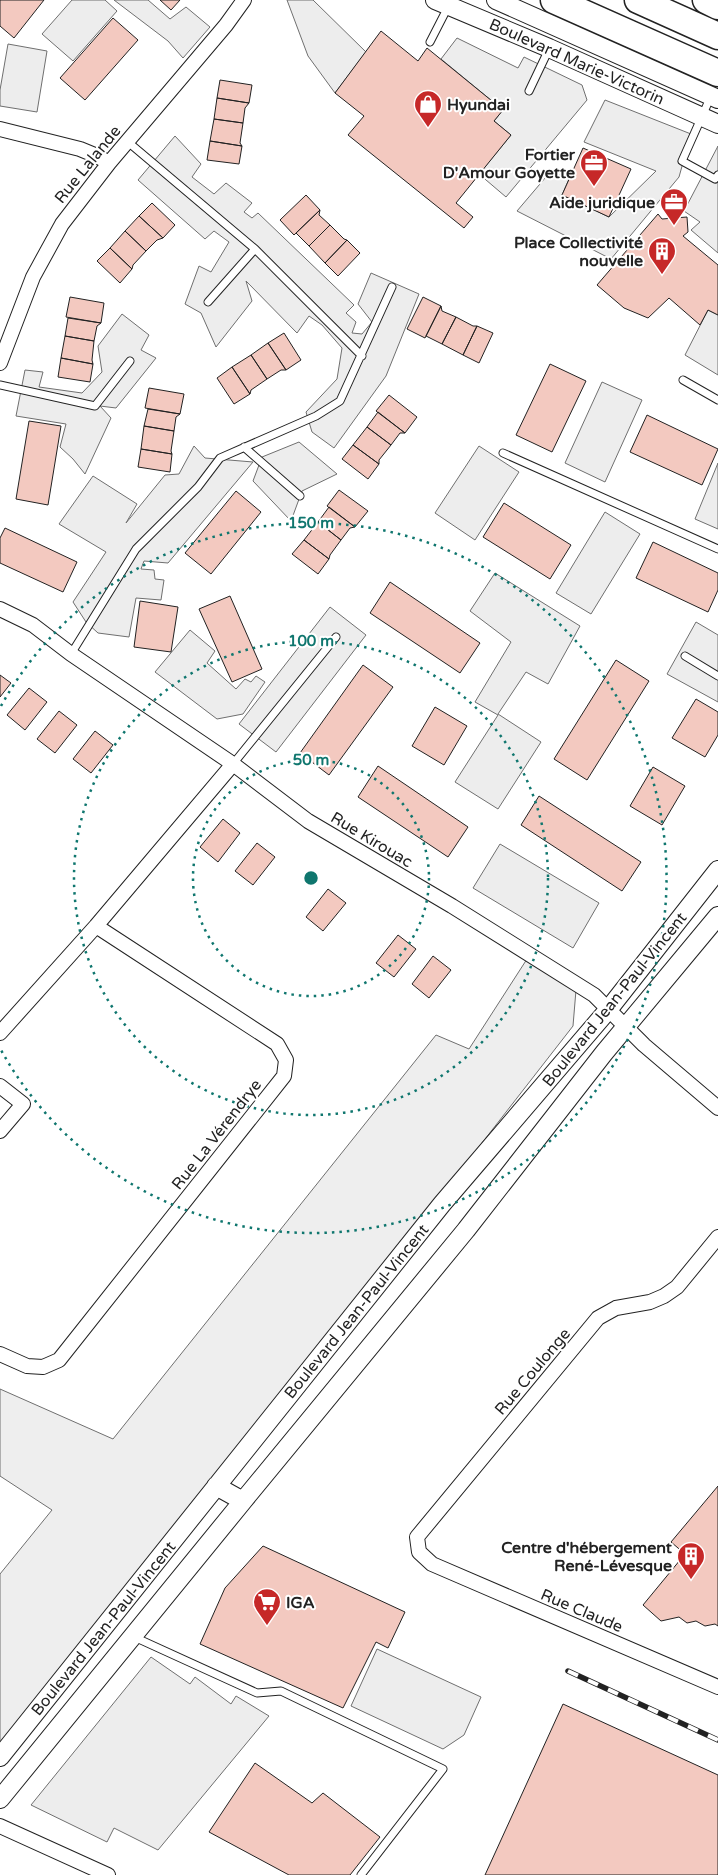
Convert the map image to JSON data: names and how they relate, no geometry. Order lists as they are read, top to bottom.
{
  "streets": {
    "street": [
      "Boulevard Marie-Victorin",
      "Rue Lalande",
      "Rue Kirouac",
      "Boulevard Jean-Paul-Vincent",
      "Rue La Vérendrye",
      "Rue Coulonge",
      "Rue Claude"
    ]
  },
  "crossings": [
    ["Rue Kirouac", "Boulevard Jean-Paul-Vincent"],
    ["Rue Coulonge", "Rue Claude"]
  ],
  "places": {
    "shop": ["Hyundai"],
    "office": ["Fortier D'Amour Goyette", "Aide juridique"],
    "building": ["Place Collectivité nouvelle", "Centre d'hébergement René-Lévesque"],
    "supermarket": ["IGA"]
  },
  "rings": ["150 m", "100 m", "50 m"]
}
